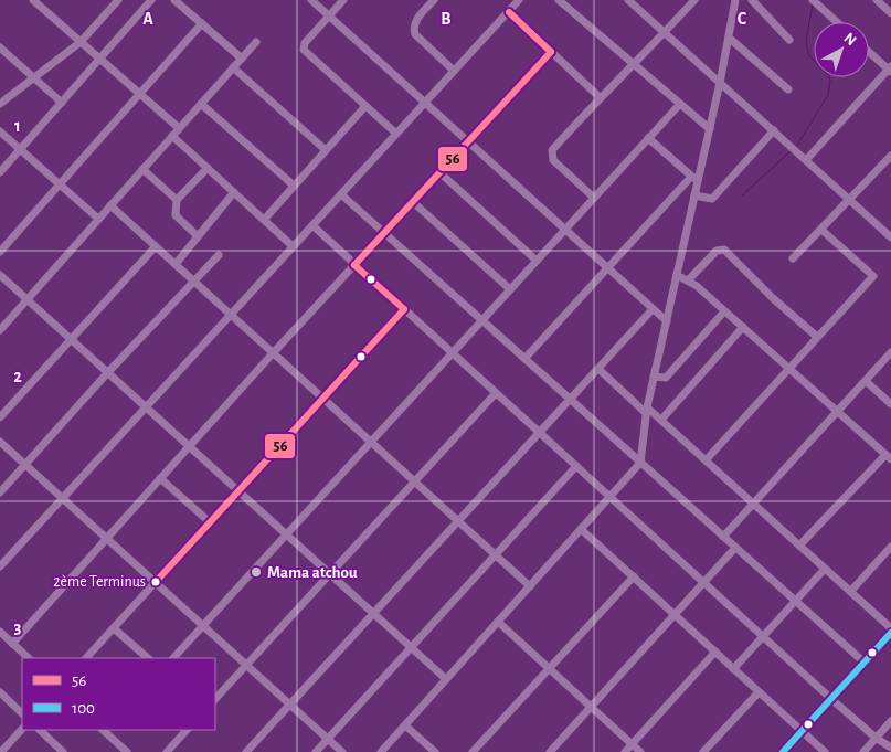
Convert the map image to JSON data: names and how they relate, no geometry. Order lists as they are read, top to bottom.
{
  "places": ["Mama atchou", "2ème Terminus"],
  "lines": ["transit line 56", "transit line 100"],
  "legend": ["56", "100"],
  "north": "top right",
  "grid": {
    "columns": ["A", "B", "C"],
    "rows": ["1", "2", "3"]
  }
}
